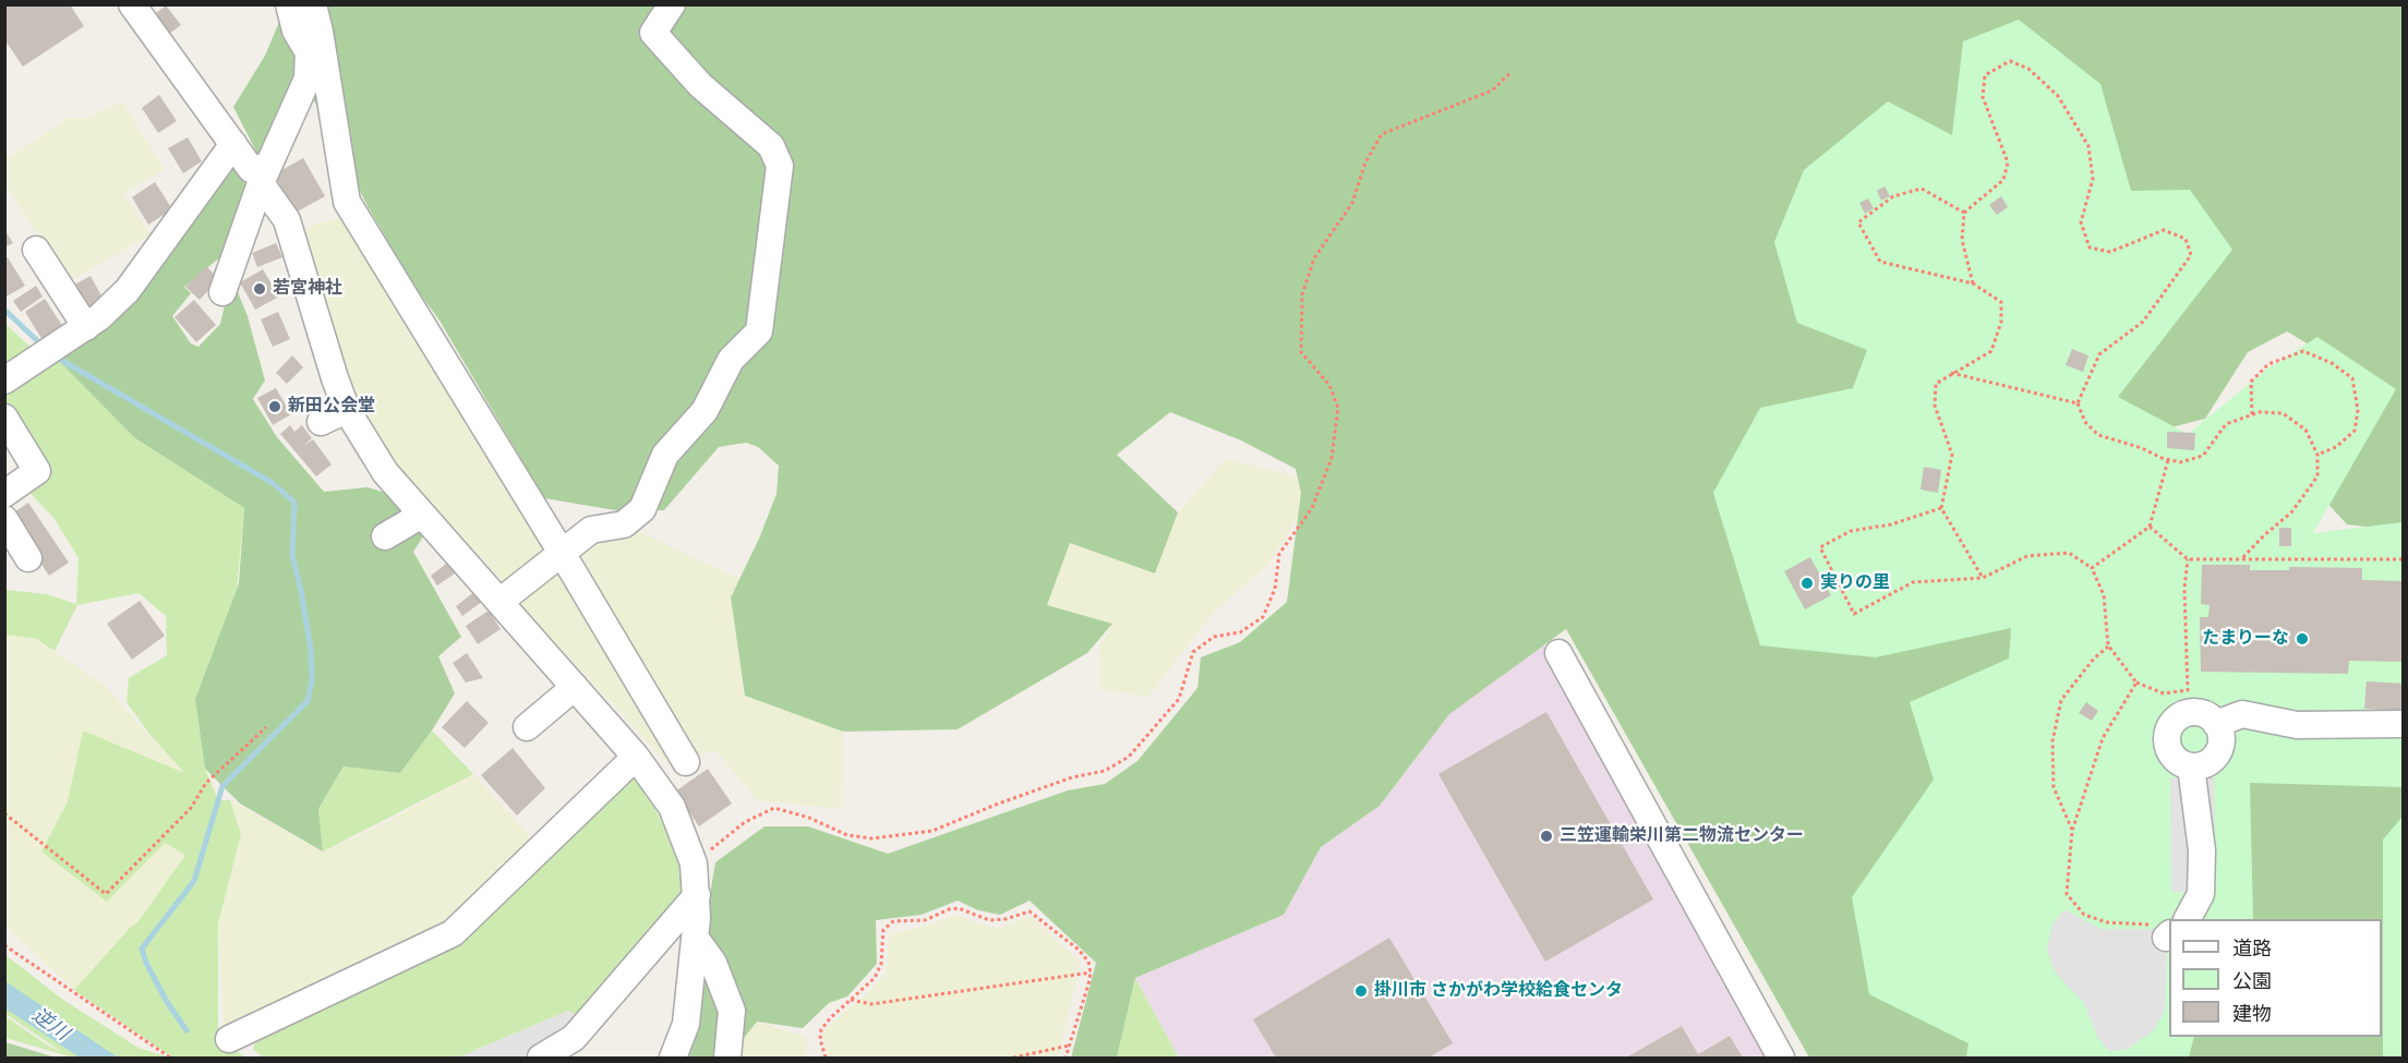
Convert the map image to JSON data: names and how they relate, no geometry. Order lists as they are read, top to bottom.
{
  "water": ["逆川"],
  "places": [
    "若宮神社",
    "新田公会堂",
    "実りの里",
    "たまりーな",
    "三笠運輸栄川第二物流センター",
    "掛川市 さかがわ学校給食センタ"
  ],
  "legend": ["道路", "公園", "建物"]
}
